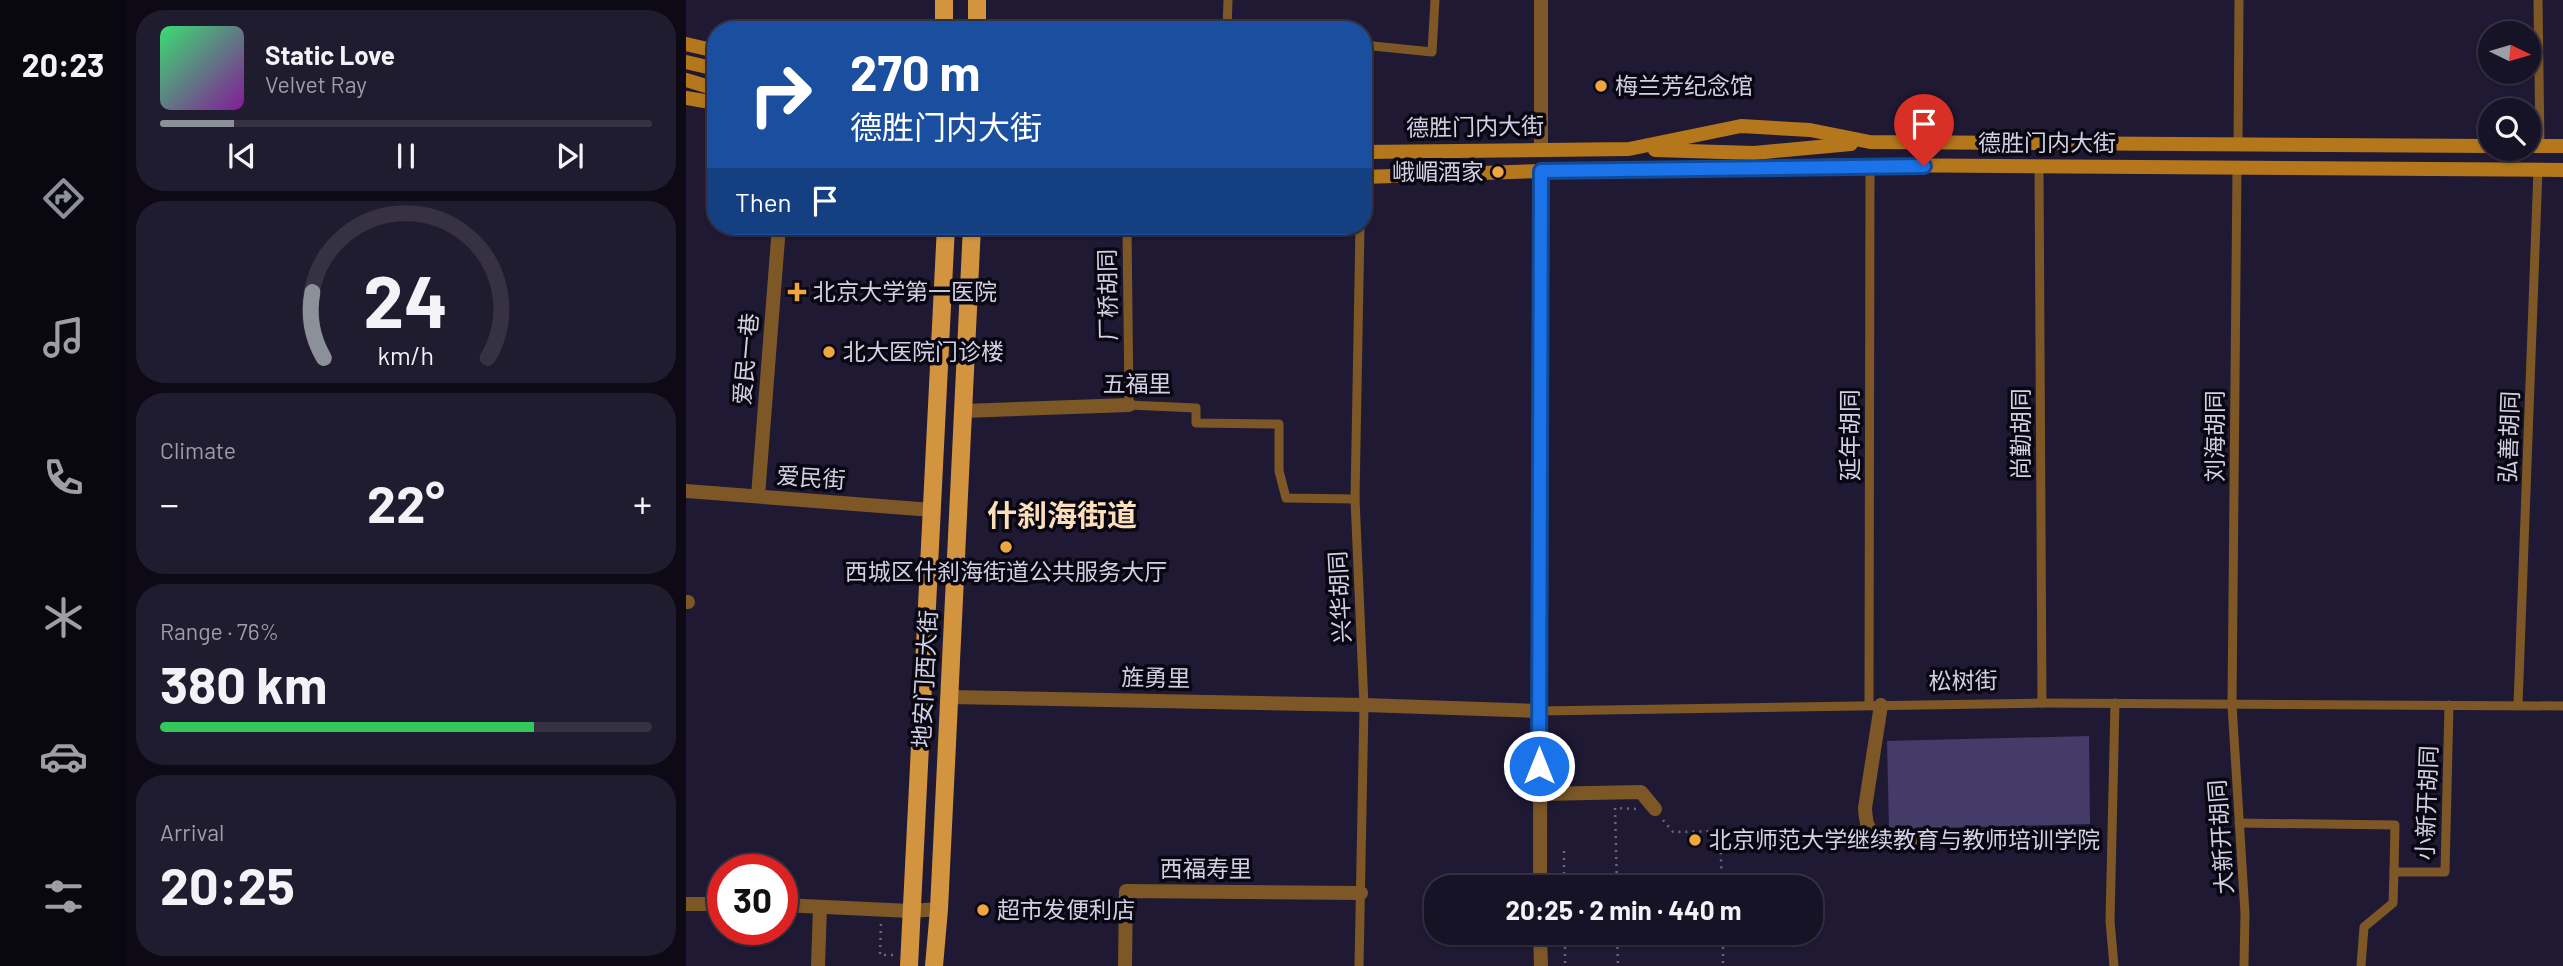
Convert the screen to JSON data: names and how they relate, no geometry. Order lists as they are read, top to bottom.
{
  "streets": {
    "main road": ["德胜门内大街", "地安门西大街"],
    "street": [
      "爱民一巷",
      "五福里",
      "爱民街",
      "旌勇里",
      "松树街",
      "西福寿里"
    ],
    "lane": [
      "厂桥胡同",
      "尚勤胡同",
      "延年胡同",
      "刘海胡同",
      "弘善胡同",
      "兴华胡同",
      "小新开胡同",
      "大新开胡同"
    ]
  },
  "crossings": [
    ["德胜门内大街", "尚勤胡同"],
    ["德胜门内大街", "延年胡同"],
    ["德胜门内大街", "刘海胡同"],
    ["德胜门内大街", "弘善胡同"],
    ["厂桥胡同", "五福里"],
    ["爱民一巷", "爱民街"],
    ["五福里", "兴华胡同"],
    ["五福里", "地安门西大街"],
    ["尚勤胡同", "松树街"],
    ["延年胡同", "松树街"],
    ["刘海胡同", "松树街"],
    ["刘海胡同", "大新开胡同"],
    ["弘善胡同", "松树街"],
    ["爱民街", "地安门西大街"],
    ["兴华胡同", "旌勇里"],
    ["兴华胡同", "松树街"],
    ["兴华胡同", "西福寿里"],
    ["旌勇里", "地安门西大街"],
    ["旌勇里", "松树街"],
    ["松树街", "小新开胡同"],
    ["松树街", "大新开胡同"]
  ],
  "districts": ["什刹海街道"],
  "places": {
    "other": [
      "梅兰芳纪念馆",
      "峨嵋酒家",
      "北大医院门诊楼",
      "西城区什刹海街道公共服务大厅",
      "北京师范大学继续教育与教师培训学院",
      "超市发便利店"
    ],
    "health": ["北京大学第一医院"]
  },
  "north": "right",
  "page": {
    "tabs": "20:23",
    "turn": ["270 m", "德胜门内大街"],
    "song": ["Static Love", "Velvet Ray"],
    "then": "Then",
    "tile": [
      "Climate",
      ["Range · 76%", "380 km"],
      ["Arrival", "20:25"]
    ],
    "heat": ["−", "22°", "+"],
    "limit": "30",
    "trip": "20:25 · 2 min · 440 m",
    "gauge": ["24", "km/h"]
  }
}
